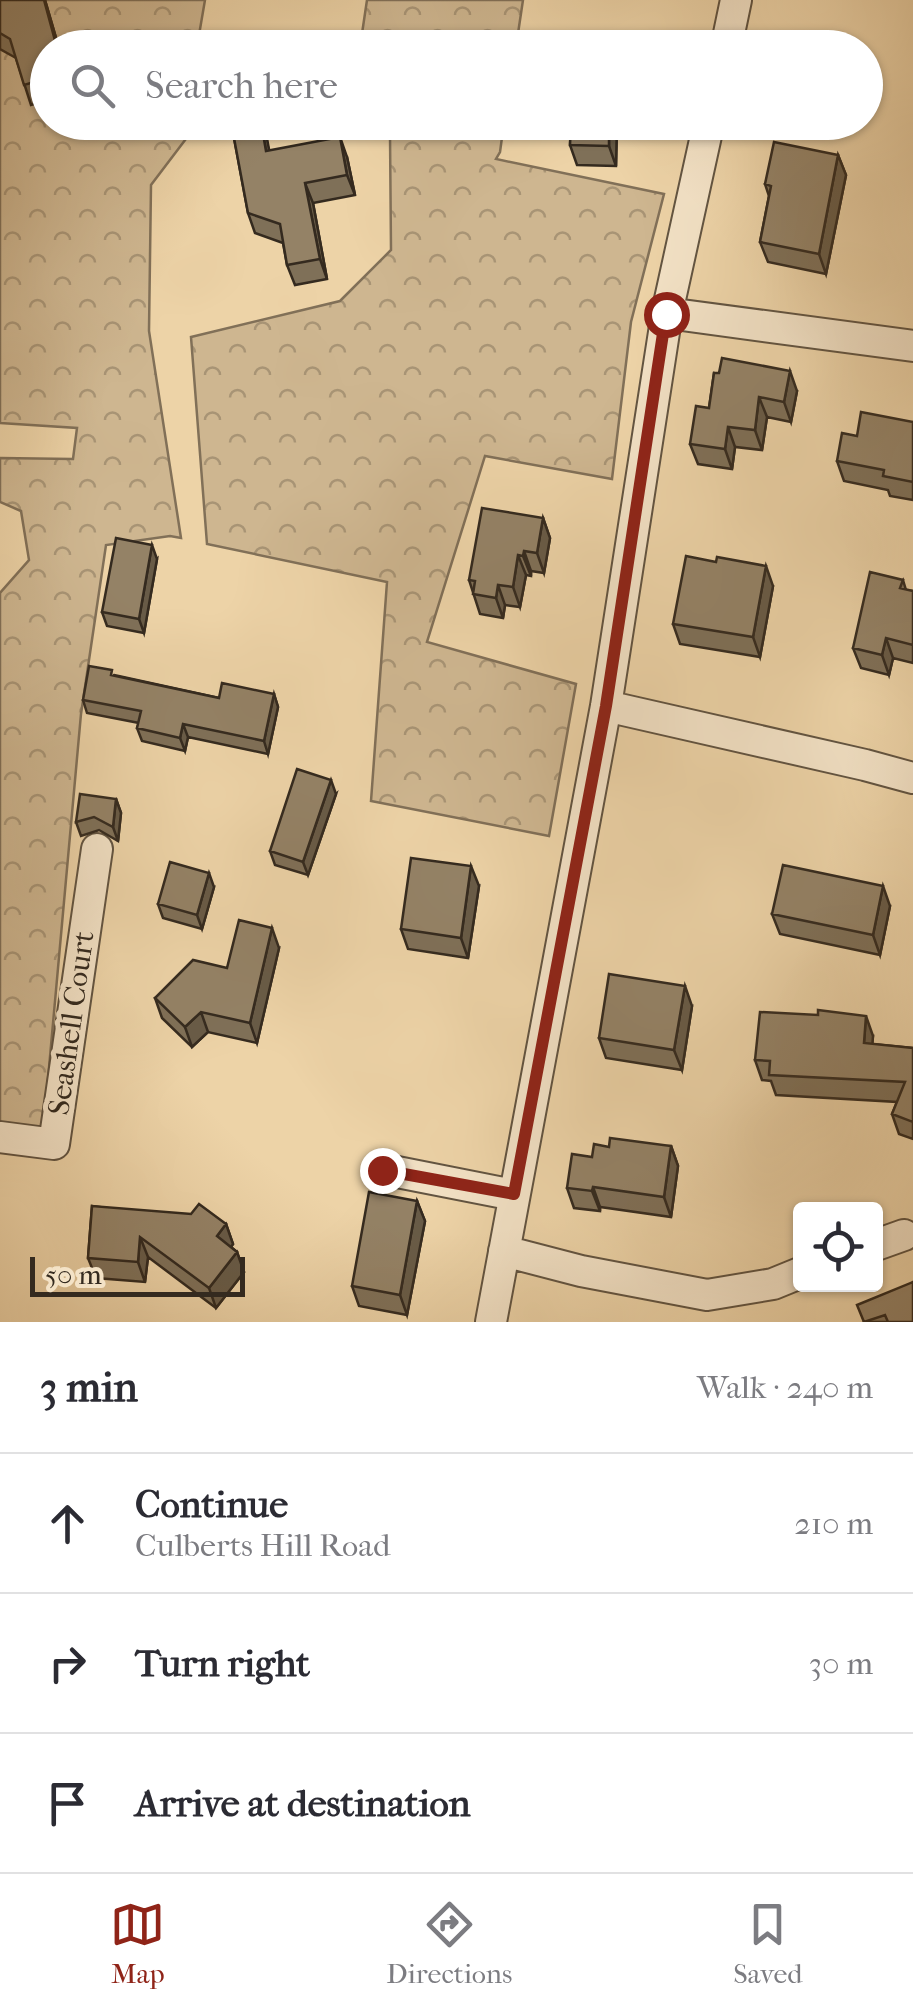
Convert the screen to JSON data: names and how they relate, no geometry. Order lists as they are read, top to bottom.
{
  "streets": {
    "street": ["Seashell Court"]
  },
  "scale_bar": "50 m",
  "page": {
    "search": "Search here",
    "scale": "50 m",
    "heading": ["3 min", "Walk · 240 m"],
    "list": [
      ["Continue", "Culberts Hill Road", "210 m"],
      ["Turn right", "30 m"],
      "Arrive at destination"
    ],
    "nav": ["Map", "Directions", "Saved"]
  }
}
